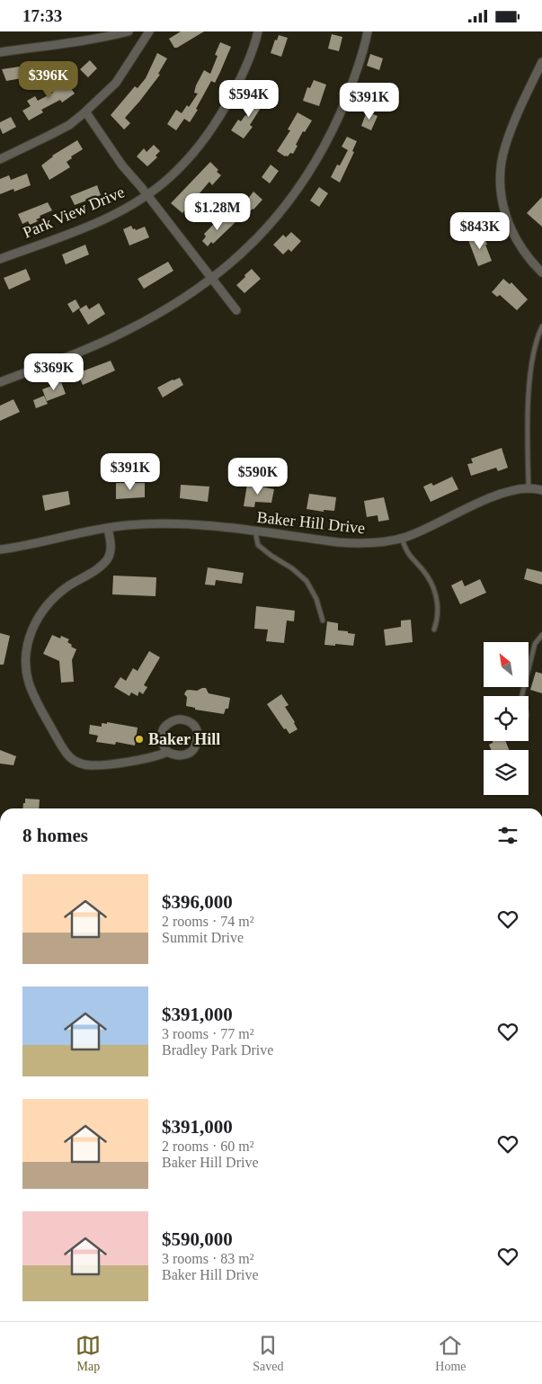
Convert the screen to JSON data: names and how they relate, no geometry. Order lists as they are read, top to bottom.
{
  "streets": {
    "street": ["Park View Drive", "Baker Hill Drive"]
  },
  "places": ["Baker Hill"],
  "north": "top left",
  "page": {
    "status": "17:33",
    "price": [
      "$396K",
      "$594K",
      "$391K",
      "$1.28M",
      "$843K",
      "$369K",
      "$391K",
      "$590K"
    ],
    "heading": "8 homes",
    "list": [
      {
        "name": "$396,000",
        "note": "2 rooms · 74 m² · Summit Drive"
      },
      {
        "name": "$391,000",
        "note": "3 rooms · 77 m² · Bradley Park Drive"
      },
      {
        "name": "$391,000",
        "note": "2 rooms · 60 m² · Baker Hill Drive"
      },
      {
        "name": "$590,000",
        "note": "3 rooms · 83 m² · Baker Hill Drive"
      }
    ],
    "tabs": ["Map", "Saved", "Home"]
  }
}
